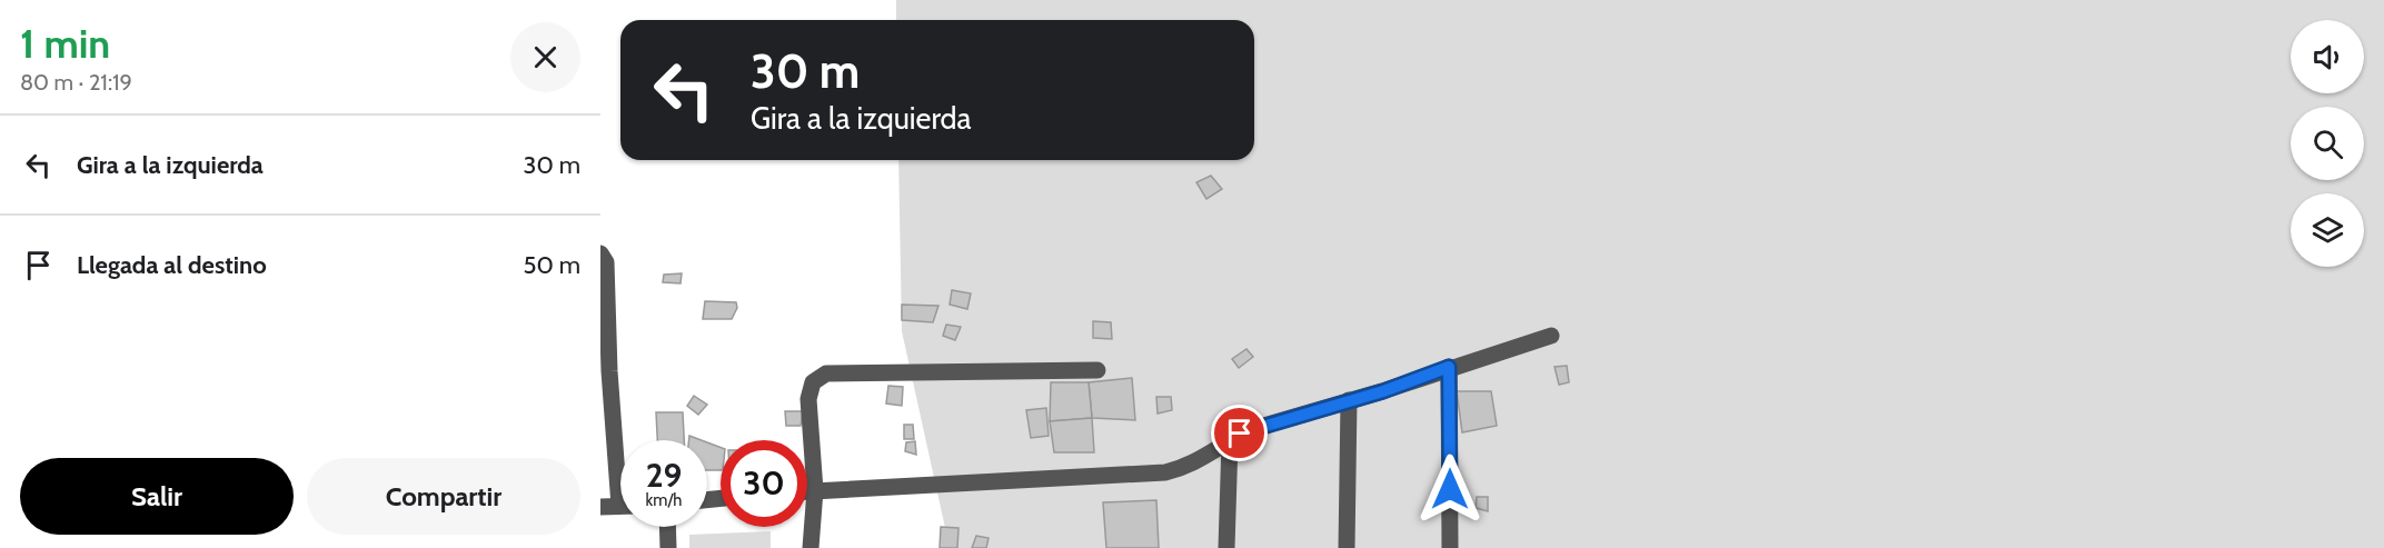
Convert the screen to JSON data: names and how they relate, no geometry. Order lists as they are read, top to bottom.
{
  "page": {
    "heading": ["1 min", "80 m · 21:19"],
    "turn": ["30 m", "Gira a la izquierda"],
    "list": [
      {
        "name": "Gira a la izquierda",
        "value": "30 m"
      },
      {
        "name": "Llegada al destino",
        "value": "50 m"
      }
    ],
    "speed": "29 km/h",
    "limit": "30",
    "buttons": ["Salir", "Compartir"]
  }
}
